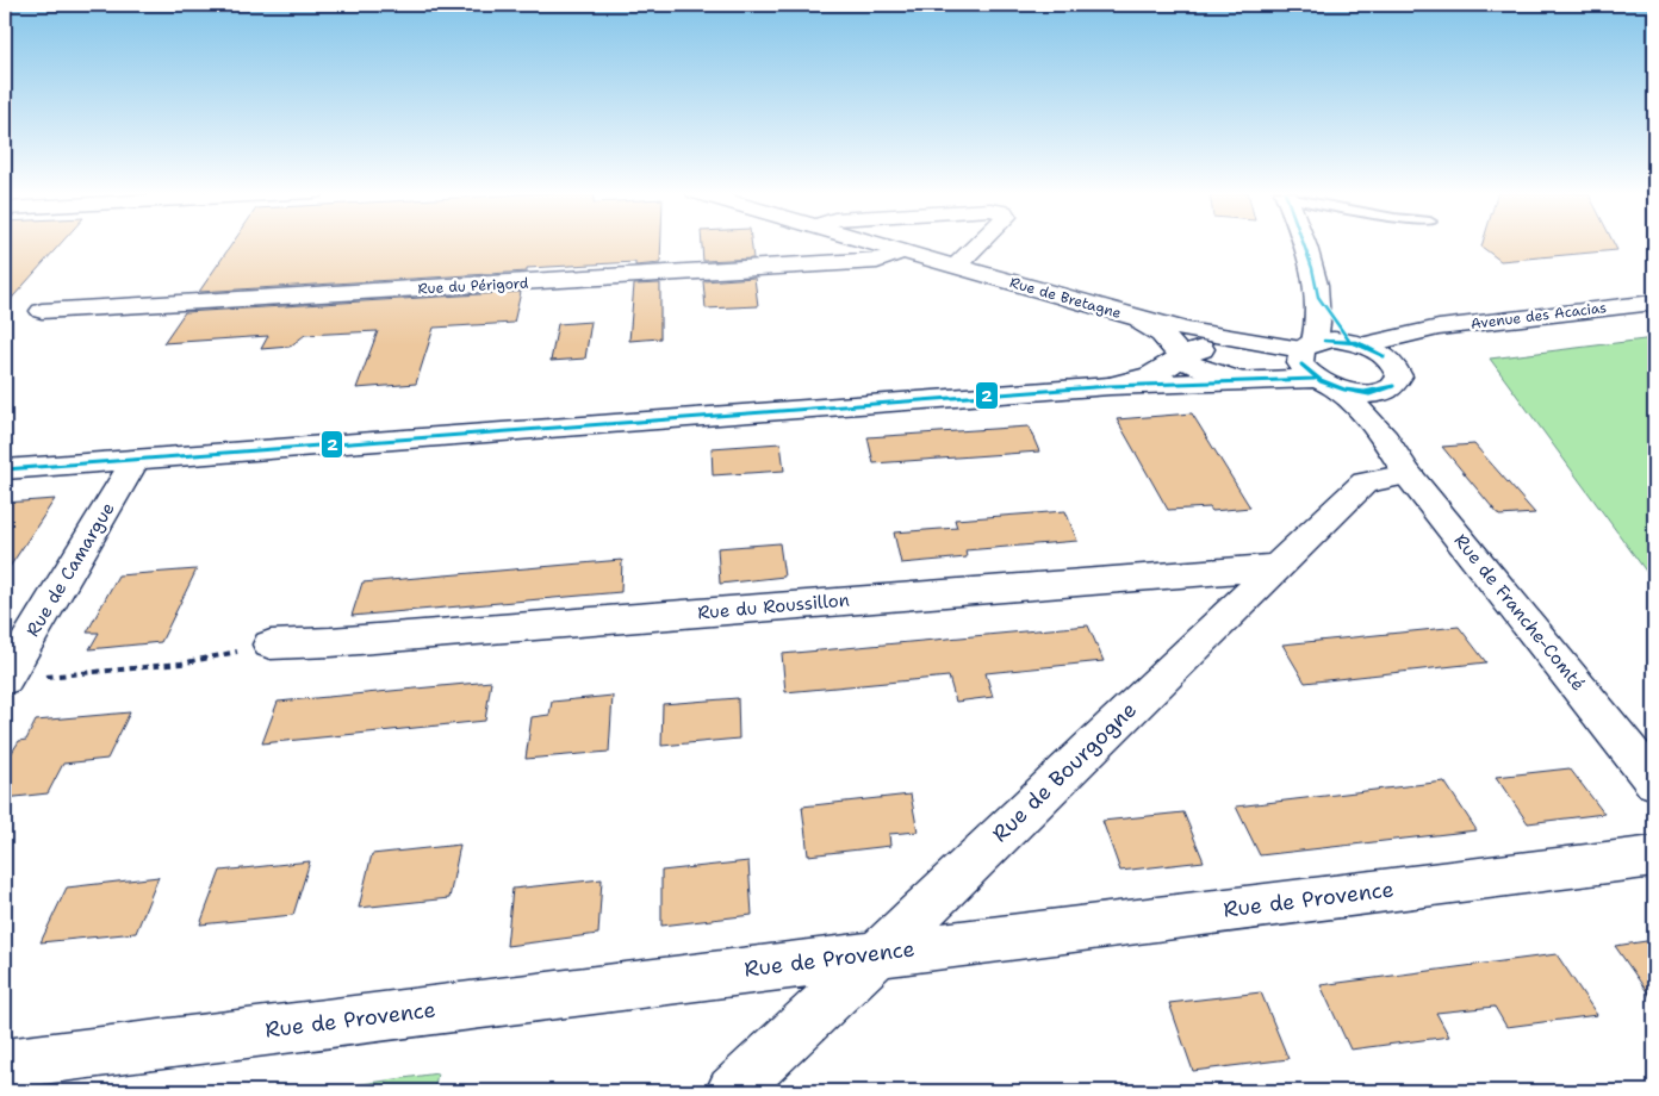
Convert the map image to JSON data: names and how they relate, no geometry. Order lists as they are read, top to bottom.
{
  "streets": {
    "street": [
      "Rue du Périgord",
      "Rue de Bretagne",
      "Avenue des Acacias",
      "Rue de Camargue",
      "Rue du Roussillon",
      "Rue de Franche-Comté",
      "Rue de Bourgogne",
      "Rue de Provence"
    ]
  },
  "crossings": [
    ["Rue du Périgord", "Rue de Bretagne"],
    ["Rue de Bretagne", "Avenue des Acacias"],
    ["Rue de Bretagne", "Rue de Franche-Comté"],
    ["Rue du Roussillon", "Rue de Bourgogne"],
    ["Rue de Franche-Comté", "Rue de Bourgogne"],
    ["Rue de Bourgogne", "Rue de Provence"]
  ],
  "lines": ["transit line 2"]
}
